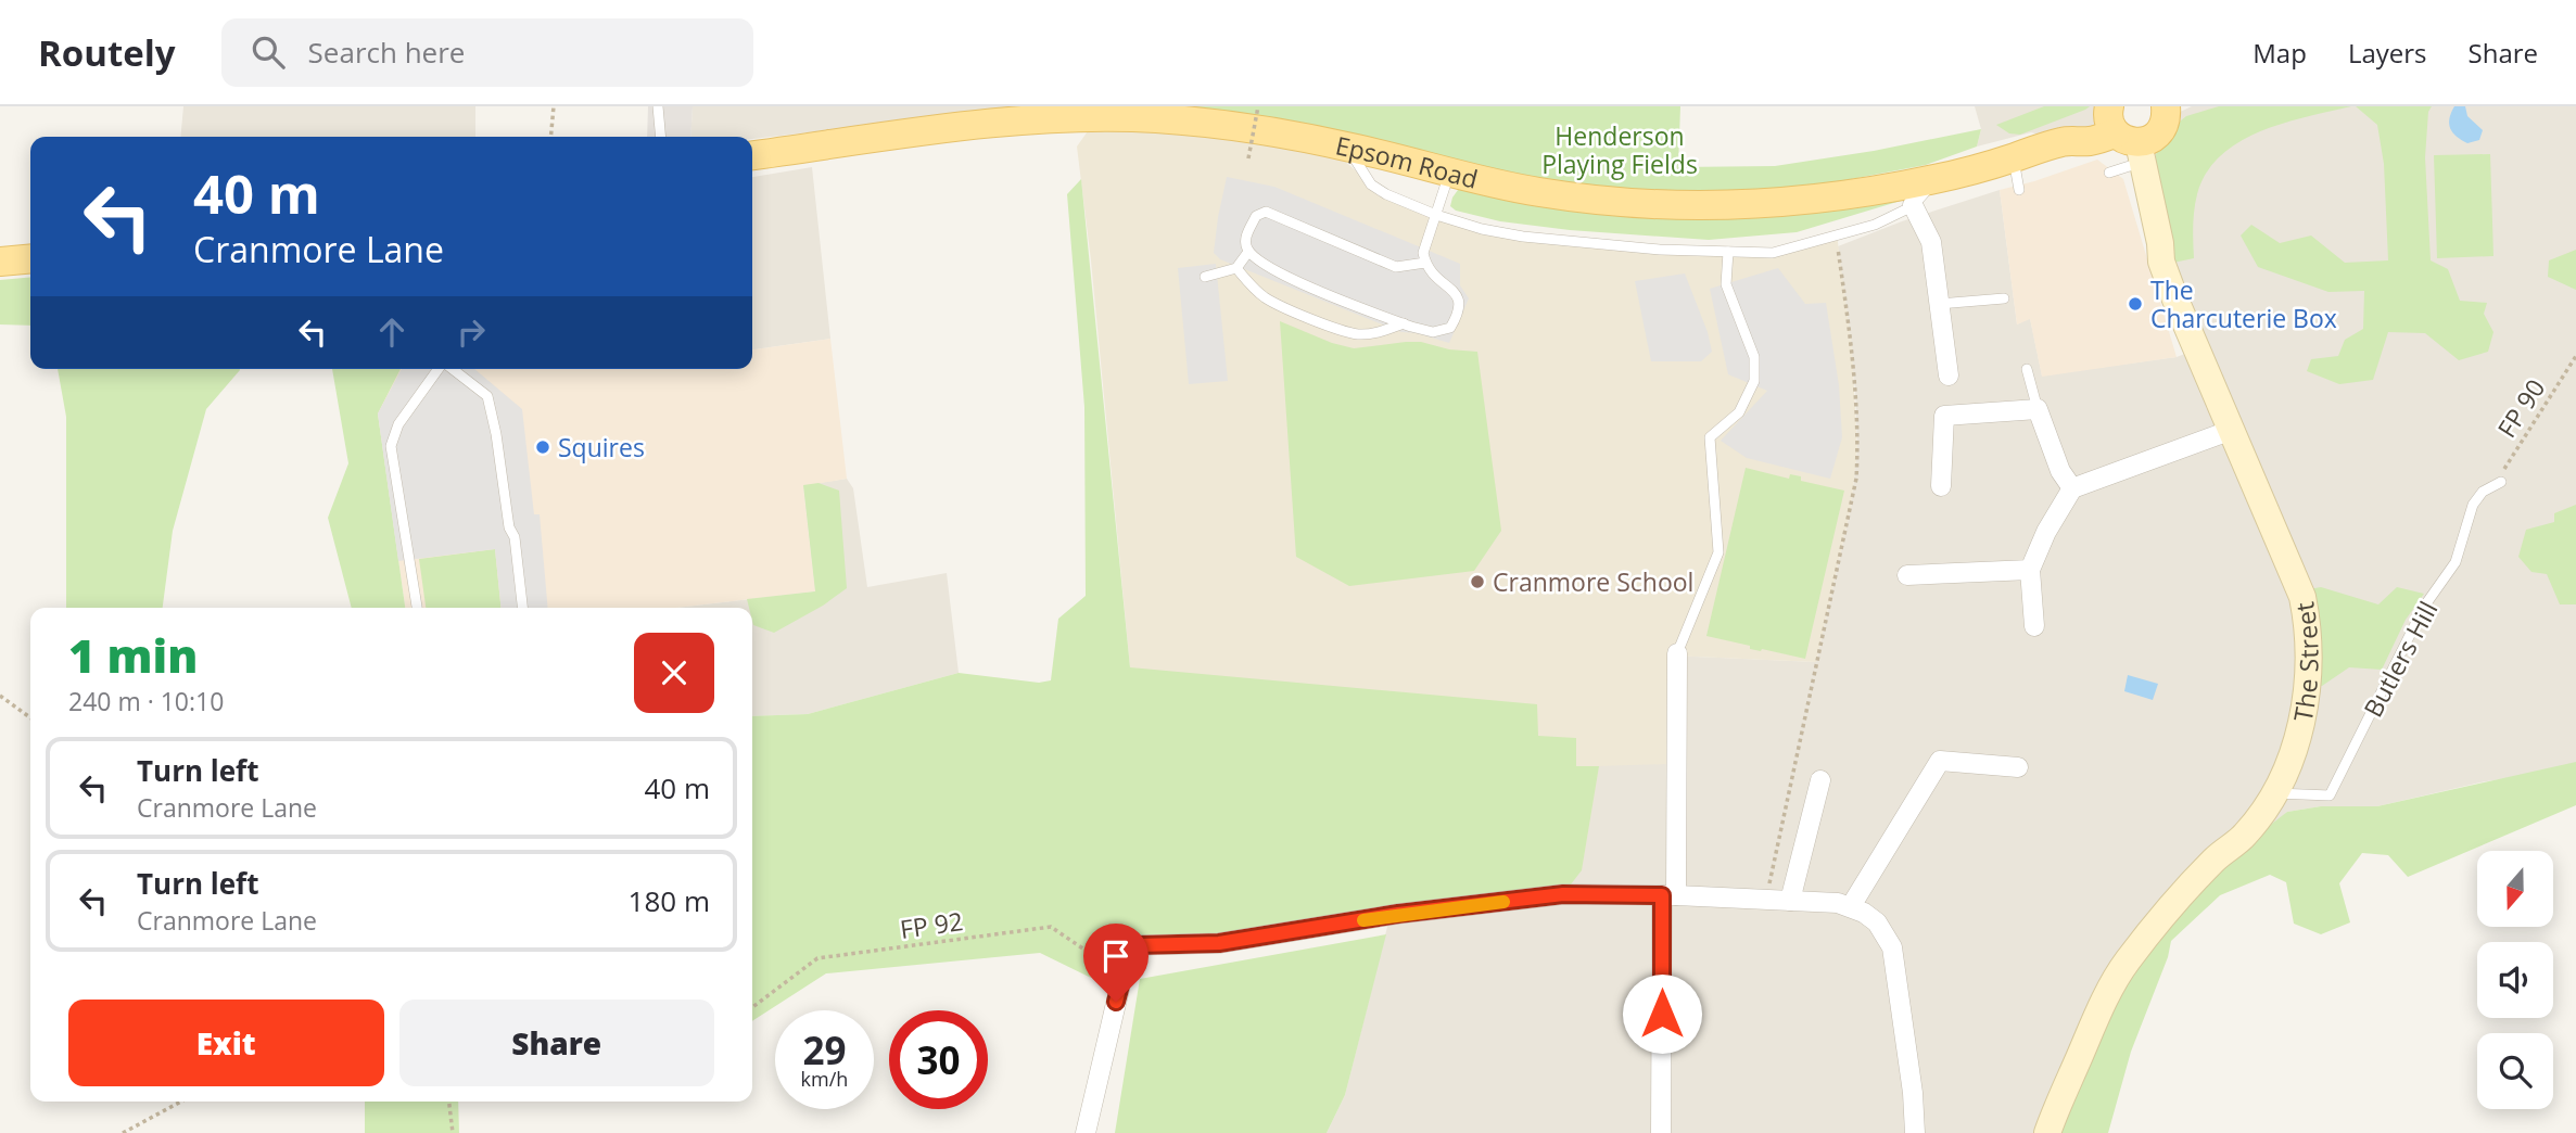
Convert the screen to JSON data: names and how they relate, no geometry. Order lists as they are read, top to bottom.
{
  "streets": {
    "main road": ["Epsom Road"],
    "street": ["The Street"],
    "lane": ["Butlers Hill"],
    "path": ["FP 90", "FP 92"]
  },
  "crossings": [
    ["Epsom Road", "The Street"],
    ["FP 90", "Butlers Hill"],
    ["Butlers Hill", "The Street"]
  ],
  "parks": ["Henderson Playing Fields"],
  "places": ["The Charcuterie Box", "Squires", "Cranmore School"],
  "north": "bottom",
  "page": {
    "header": "Routely",
    "search": "Search here",
    "nav": ["Map", "Layers", "Share"],
    "turn": ["40 m", "Cranmore Lane"],
    "heading": ["1 min", "240 m · 10:10"],
    "list": [
      {
        "name": "Turn left",
        "note": "Cranmore Lane",
        "value": "40 m"
      },
      {
        "name": "Turn left",
        "note": "Cranmore Lane",
        "value": "180 m"
      }
    ],
    "buttons": ["Exit", "Share"],
    "speed": "29 km/h",
    "limit": "30"
  }
}
